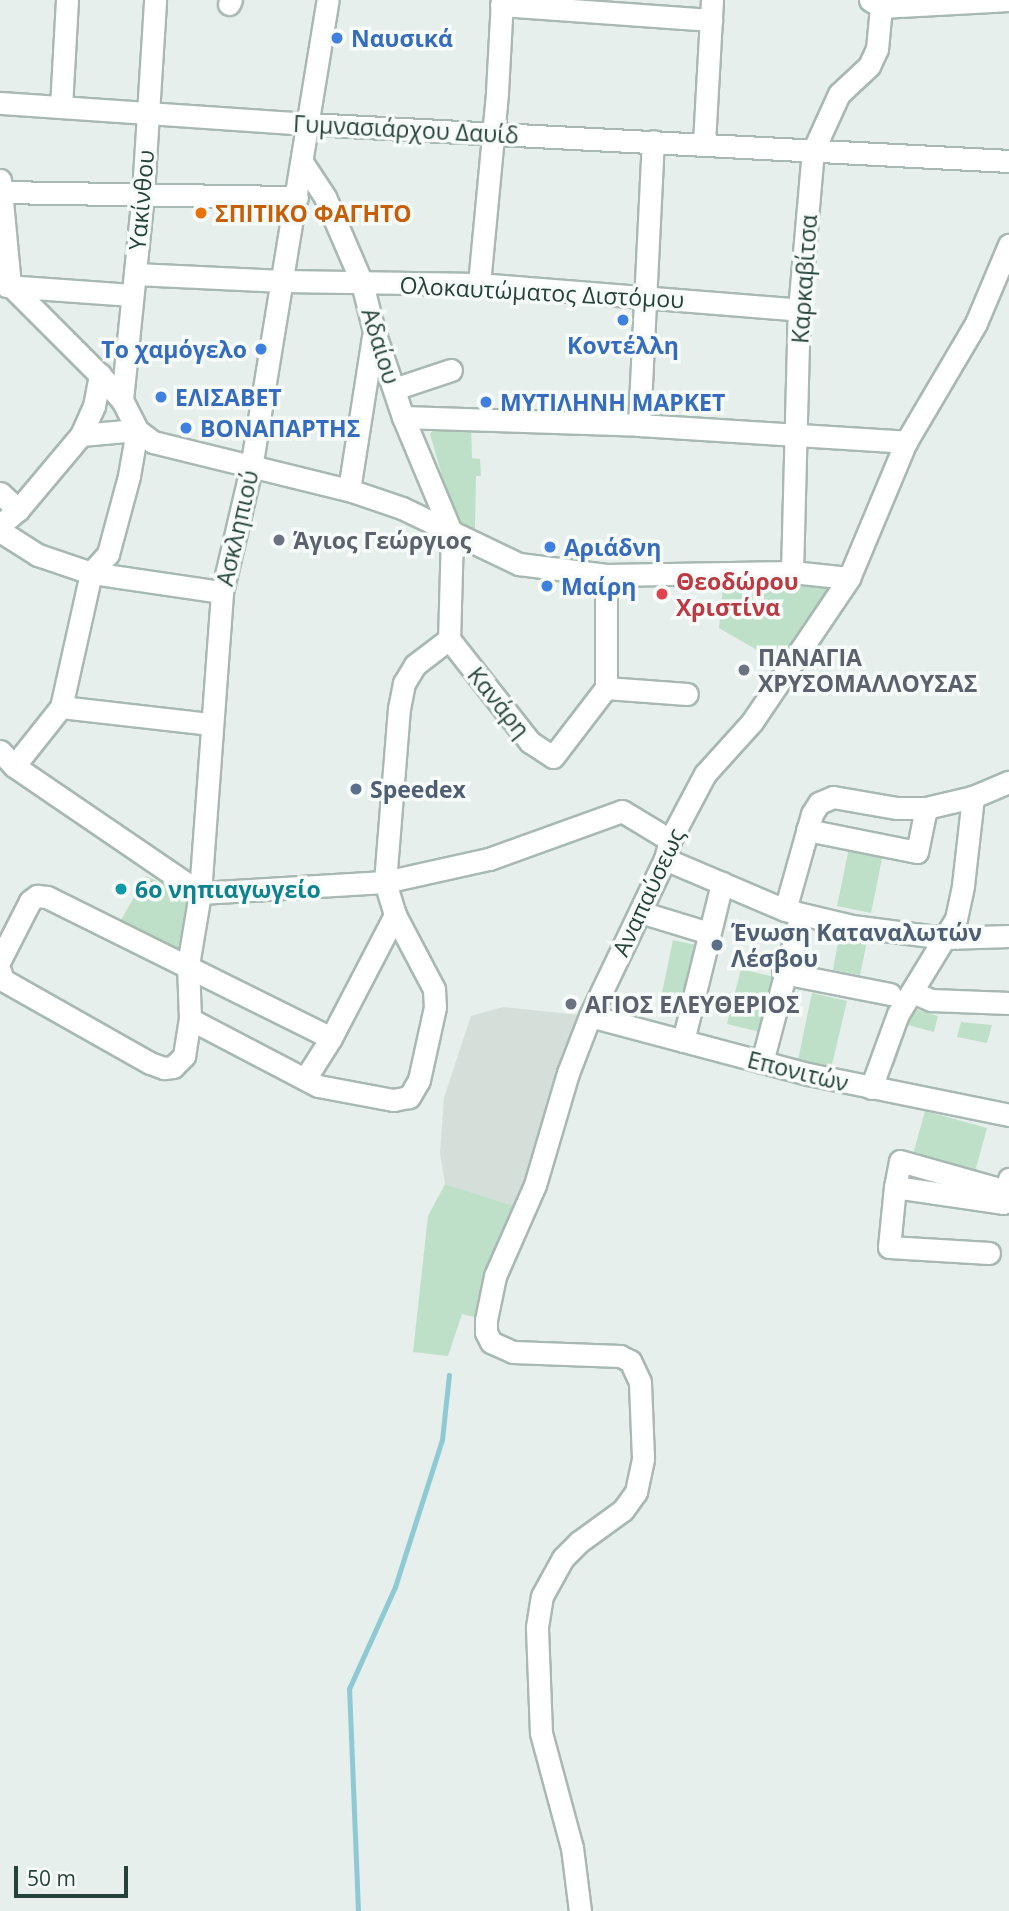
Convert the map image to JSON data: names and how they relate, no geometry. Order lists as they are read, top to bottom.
{
  "streets": {
    "street": [
      "Γυμνασιάρχου Δαυίδ",
      "Υακίνθου",
      "Καρκαβίτσα",
      "Ολοκαυτώματος Διστόμου",
      "Αδαίου",
      "Ασκληπιού",
      "Κανάρη",
      "Αναπαύσεως",
      "Επονιτών"
    ]
  },
  "crossings": [
    ["Γυμνασιάρχου Δαυίδ", "Υακίνθου"],
    ["Γυμνασιάρχου Δαυίδ", "Καρκαβίτσα"],
    ["Γυμνασιάρχου Δαυίδ", "Ασκληπιού"],
    ["Υακίνθου", "Ολοκαυτώματος Διστόμου"],
    ["Καρκαβίτσα", "Ολοκαυτώματος Διστόμου"],
    ["Ολοκαυτώματος Διστόμου", "Αδαίου"],
    ["Ολοκαυτώματος Διστόμου", "Ασκληπιού"],
    ["Αδαίου", "Ασκληπιού"],
    ["Αναπαύσεως", "Επονιτών"]
  ],
  "places": [
    "Ναυσικά",
    "ΣΠΙΤΙΚΟ ΦΑΓΗΤΟ",
    "Κοντέλλη",
    "Το χαμόγελο",
    "ΕΛΙΣΑΒΕΤ",
    "ΜΥΤΙΛΗΝΗ ΜΑΡΚΕΤ",
    "ΒΟΝΑΠΑΡΤΗΣ",
    "Άγιος Γεώργιος",
    "Αριάδνη",
    "Μαίρη",
    "Θεοδώρου Χριστίνα",
    "ΠΑΝΑΓΙΑ ΧΡΥΣΟΜΑΛΛΟΥΣΑΣ",
    "Speedex",
    "6ο νηπιαγωγείο",
    "Ένωση Καταναλωτών Λέσβου",
    "ΑΓΙΟΣ ΕΛΕΥΘΕΡΙΟΣ"
  ],
  "scale_bar": "50 m"
}
